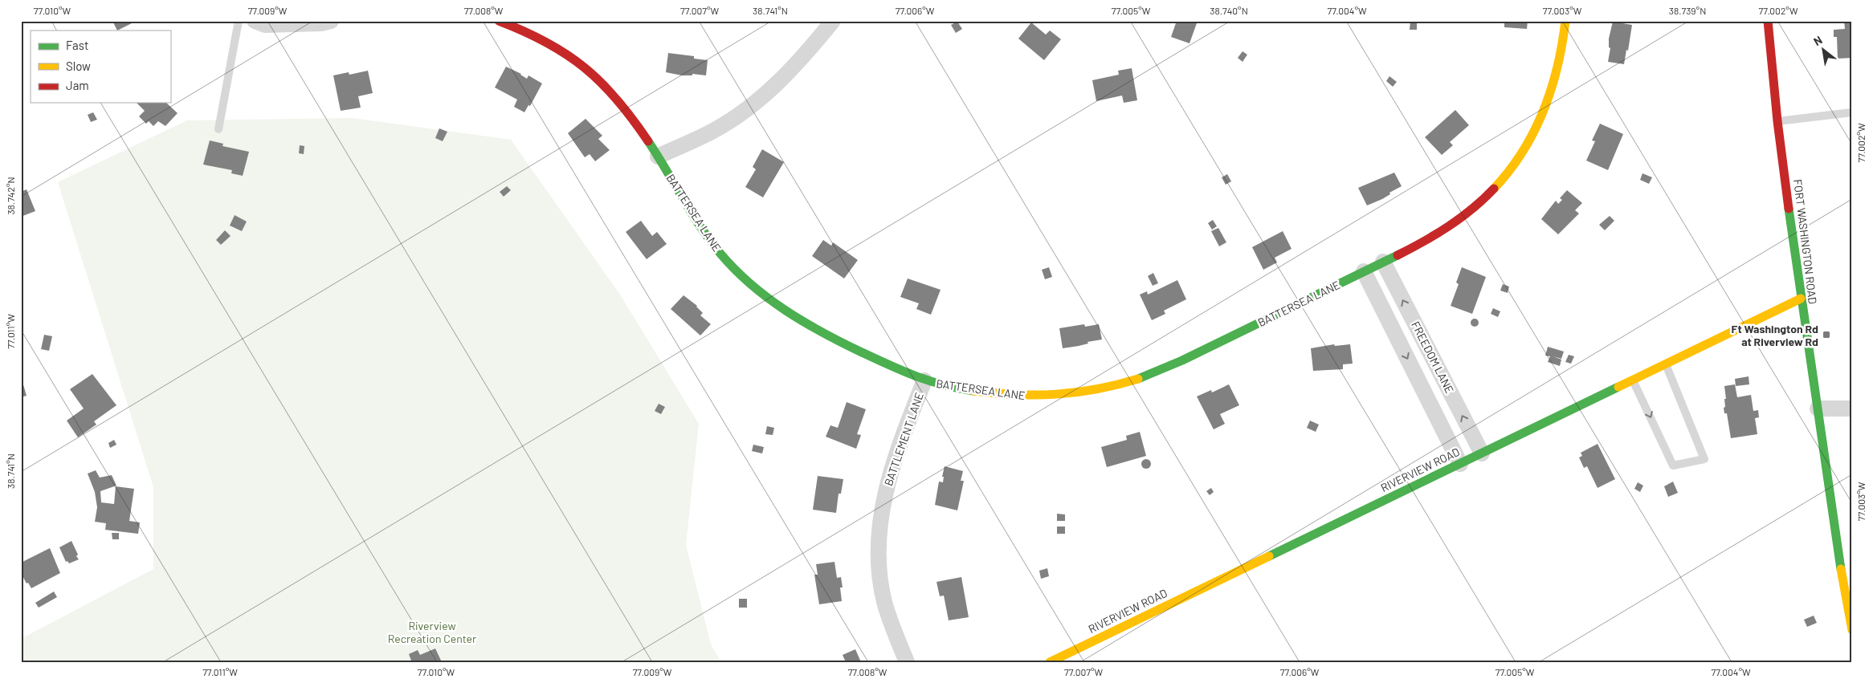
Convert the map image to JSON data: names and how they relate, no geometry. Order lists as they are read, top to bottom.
{
  "streets": {
    "street": [
      "BATTERSEA LANE",
      "FORT WASHINGTON ROAD",
      "FREEDOM LANE",
      "BATTLEMENT LANE",
      "RIVERVIEW ROAD"
    ]
  },
  "crossings": [
    ["BATTERSEA LANE", "FREEDOM LANE"],
    ["BATTERSEA LANE", "BATTLEMENT LANE"],
    ["FORT WASHINGTON ROAD", "RIVERVIEW ROAD"],
    ["FREEDOM LANE", "RIVERVIEW ROAD"]
  ],
  "parks": ["Riverview Recreation Center"],
  "places": {
    "transit": ["Ft Washington Rd at Riverview Rd"]
  },
  "legend": ["Fast", "Slow", "Jam"],
  "north": "top left",
  "coordinates": [
    "77.010°W",
    "77.009°W",
    "77.008°W",
    "77.007°W",
    "38.741°N",
    "77.006°W",
    "77.005°W",
    "38.740°N",
    "77.004°W",
    "77.003°W",
    "38.739°N",
    "77.002°W",
    "38.742°N",
    "77.011°W"
  ]
}
